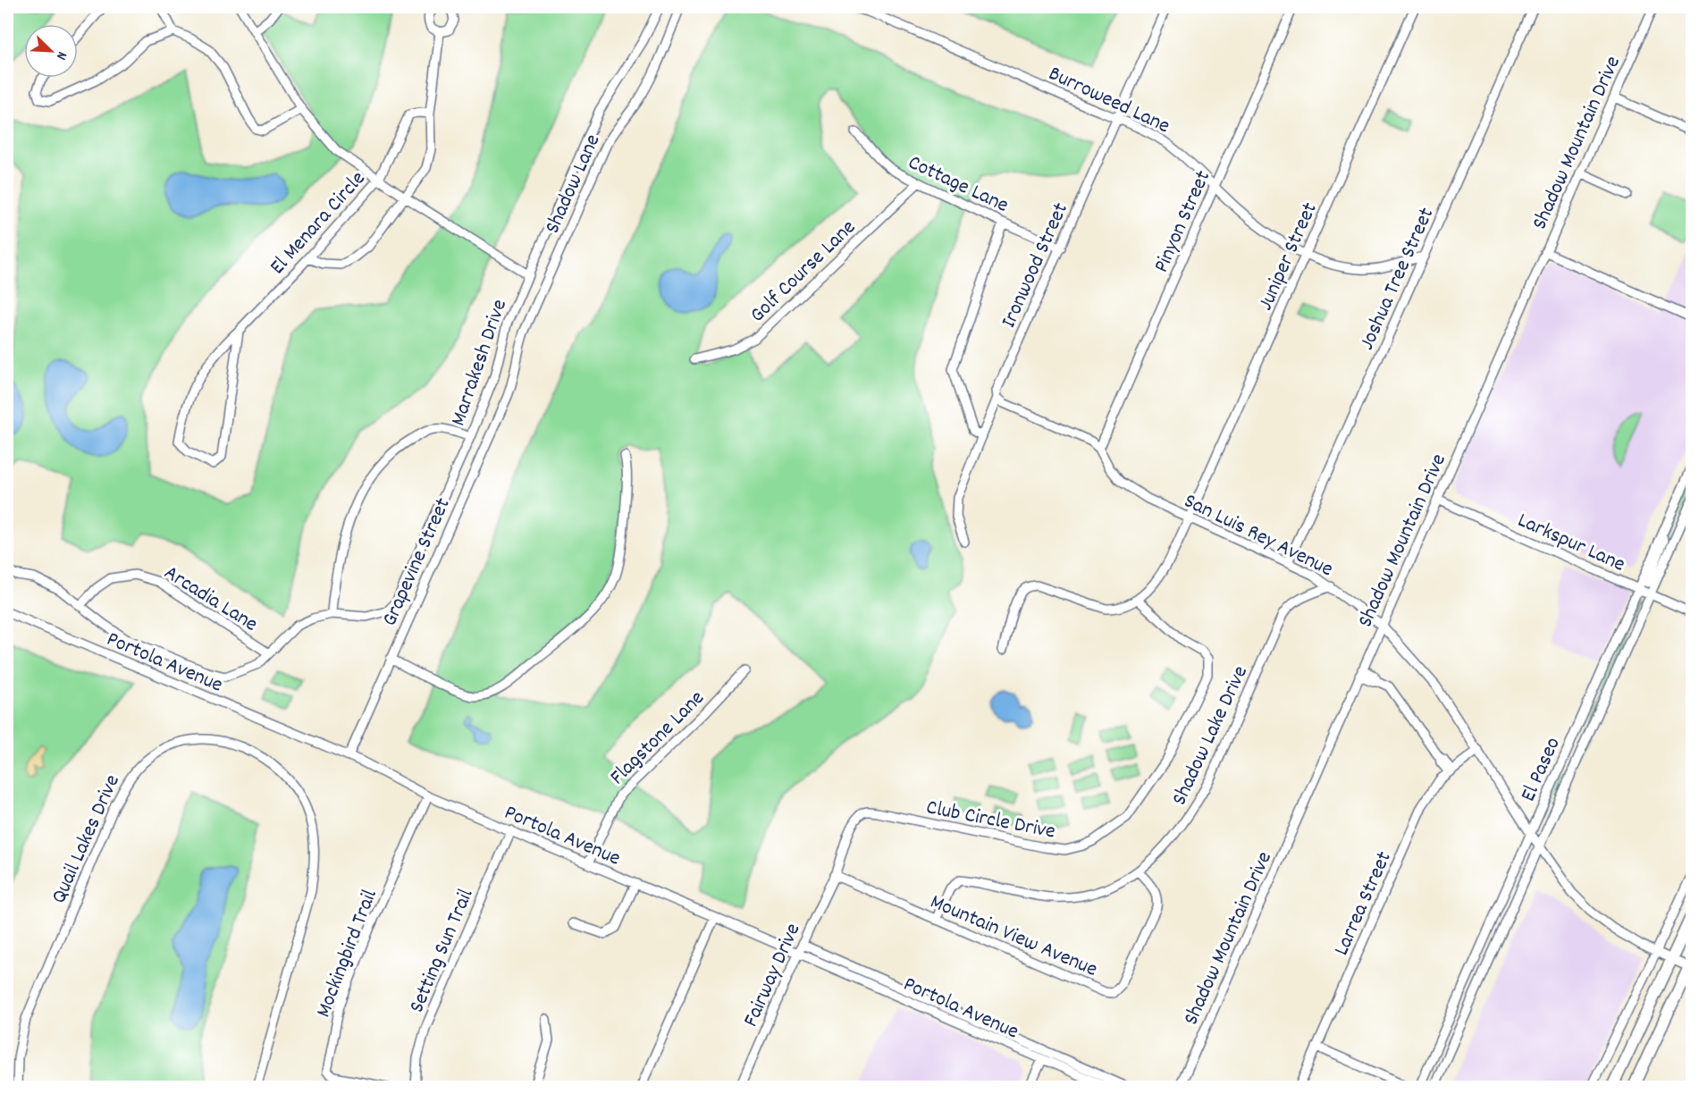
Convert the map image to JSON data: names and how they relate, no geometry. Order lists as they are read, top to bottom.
{
  "streets": {
    "street": [
      "Burroweed Lane",
      "Shadow Mountain Drive",
      "Cottage Lane",
      "Shadow Lane",
      "Pinyon Street",
      "El Menara Circle",
      "Juniper Street",
      "Ironwood Street",
      "Golf Course Lane",
      "Joshua Tree Street",
      "Marrakesh Drive",
      "San Luis Rey Avenue",
      "Larkspur Lane",
      "Grapevine Street",
      "Arcadia Lane",
      "Portola Avenue",
      "Shadow Lake Drive",
      "Flagstone Lane",
      "El Paseo",
      "Club Circle Drive",
      "Quail Lakes Drive",
      "Larrea Street",
      "Mountain View Avenue",
      "Setting Sun Trail",
      "Mockingbird Trail",
      "Fairway Drive"
    ]
  },
  "crossings": [
    ["Burroweed Lane", "Pinyon Street"],
    ["Burroweed Lane", "Juniper Street"],
    ["Burroweed Lane", "Ironwood Street"],
    ["Burroweed Lane", "Joshua Tree Street"],
    ["Shadow Mountain Drive", "San Luis Rey Avenue"],
    ["Shadow Mountain Drive", "Larkspur Lane"],
    ["Cottage Lane", "Ironwood Street"],
    ["Cottage Lane", "Golf Course Lane"],
    ["Shadow Lane", "Grapevine Street"],
    ["Pinyon Street", "San Luis Rey Avenue"],
    ["Juniper Street", "San Luis Rey Avenue"],
    ["Juniper Street", "Club Circle Drive"],
    ["Joshua Tree Street", "San Luis Rey Avenue"],
    ["Marrakesh Drive", "Arcadia Lane"],
    ["San Luis Rey Avenue", "Shadow Lake Drive"],
    ["San Luis Rey Avenue", "El Paseo"],
    ["San Luis Rey Avenue", "Larrea Street"],
    ["Larkspur Lane", "El Paseo"],
    ["Grapevine Street", "Portola Avenue"],
    ["Portola Avenue", "Flagstone Lane"],
    ["Portola Avenue", "Setting Sun Trail"],
    ["Portola Avenue", "Mockingbird Trail"],
    ["Portola Avenue", "Fairway Drive"],
    ["Shadow Lake Drive", "Mountain View Avenue"],
    ["Club Circle Drive", "Mountain View Avenue"],
    ["Club Circle Drive", "Fairway Drive"],
    ["Mountain View Avenue", "Fairway Drive"]
  ],
  "north": "bottom right"
}
